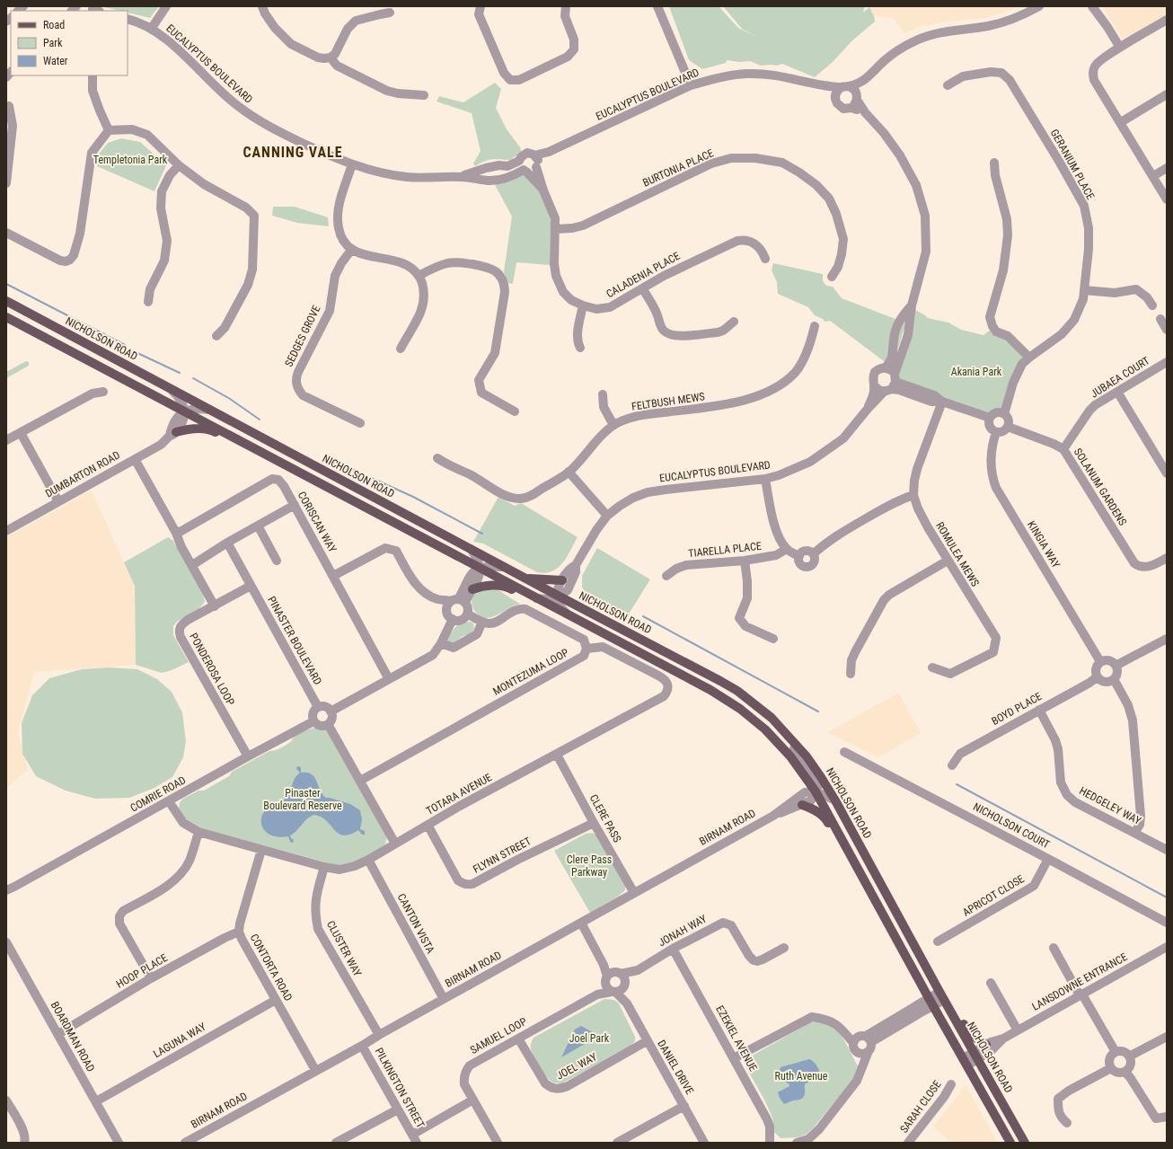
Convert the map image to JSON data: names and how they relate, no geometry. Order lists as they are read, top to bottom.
{
  "streets": {
    "main road": ["NICHOLSON ROAD"],
    "street": [
      "EUCALYPTUS BOULEVARD",
      "GERANIUM PLACE",
      "BURTONIA PLACE",
      "CALADENIA PLACE",
      "SEDGES GROVE",
      "JUBAEA COURT",
      "FELTBUSH MEWS",
      "DUMBARTON ROAD",
      "SOLANUM GARDENS",
      "CORISCAN WAY",
      "KINGIA WAY",
      "TIARELLA PLACE",
      "ROMULEA MEWS",
      "PINASTER BOULEVARD",
      "PONDEROSA LOOP",
      "MONTEZUMA LOOP",
      "BOYD PLACE",
      "COMRIE ROAD",
      "TOTARA AVENUE",
      "HEDGELEY WAY",
      "CLERE PASS",
      "NICHOLSON COURT",
      "BIRNAM ROAD",
      "FLYNN STREET",
      "APRICOT CLOSE",
      "CANTON VISTA",
      "JONAH WAY",
      "CLUSTER WAY",
      "CONTORTA ROAD",
      "HOOP PLACE",
      "LANSDOWNE ENTRANCE",
      "SAMUEL LOOP",
      "BOARDMAN ROAD",
      "EZEKIEL AVENUE",
      "LAGUNA WAY",
      "JOEL WAY",
      "DANIEL DRIVE",
      "PILKINGTON STREET",
      "SARAH CLOSE"
    ]
  },
  "crossings": [
    ["EUCALYPTUS BOULEVARD", "CALADENIA PLACE"],
    ["EUCALYPTUS BOULEVARD", "NICHOLSON ROAD"],
    ["GERANIUM PLACE", "SOLANUM GARDENS"],
    ["GERANIUM PLACE", "KINGIA WAY"],
    ["BURTONIA PLACE", "CALADENIA PLACE"],
    ["NICHOLSON ROAD", "LANSDOWNE ENTRANCE"],
    ["JUBAEA COURT", "SOLANUM GARDENS"],
    ["SOLANUM GARDENS", "KINGIA WAY"],
    ["KINGIA WAY", "BOYD PLACE"],
    ["PINASTER BOULEVARD", "PONDEROSA LOOP"],
    ["PINASTER BOULEVARD", "COMRIE ROAD"],
    ["PONDEROSA LOOP", "COMRIE ROAD"],
    ["MONTEZUMA LOOP", "TOTARA AVENUE"],
    ["BOYD PLACE", "HEDGELEY WAY"],
    ["COMRIE ROAD", "TOTARA AVENUE"],
    ["TOTARA AVENUE", "CLERE PASS"],
    ["TOTARA AVENUE", "FLYNN STREET"],
    ["TOTARA AVENUE", "CANTON VISTA"],
    ["TOTARA AVENUE", "CLUSTER WAY"],
    ["TOTARA AVENUE", "CONTORTA ROAD"],
    ["CLERE PASS", "BIRNAM ROAD"],
    ["CLERE PASS", "FLYNN STREET"],
    ["NICHOLSON COURT", "APRICOT CLOSE"],
    ["BIRNAM ROAD", "CANTON VISTA"],
    ["BIRNAM ROAD", "CLUSTER WAY"],
    ["BIRNAM ROAD", "CONTORTA ROAD"],
    ["BIRNAM ROAD", "DANIEL DRIVE"],
    ["BIRNAM ROAD", "PILKINGTON STREET"],
    ["JONAH WAY", "SAMUEL LOOP"],
    ["JONAH WAY", "EZEKIEL AVENUE"],
    ["JONAH WAY", "DANIEL DRIVE"],
    ["CONTORTA ROAD", "HOOP PLACE"],
    ["CONTORTA ROAD", "LAGUNA WAY"],
    ["HOOP PLACE", "BOARDMAN ROAD"],
    ["SAMUEL LOOP", "JOEL WAY"],
    ["SAMUEL LOOP", "DANIEL DRIVE"],
    ["BOARDMAN ROAD", "LAGUNA WAY"],
    ["JOEL WAY", "DANIEL DRIVE"]
  ],
  "districts": ["CANNING VALE"],
  "parks": [
    "Templetonia Park",
    "Akania Park",
    "Pinaster Boulevard Reserve",
    "Clere Pass Parkway",
    "Joel Park",
    "Ruth Avenue"
  ],
  "legend": ["Road", "Park", "Water"]
}
